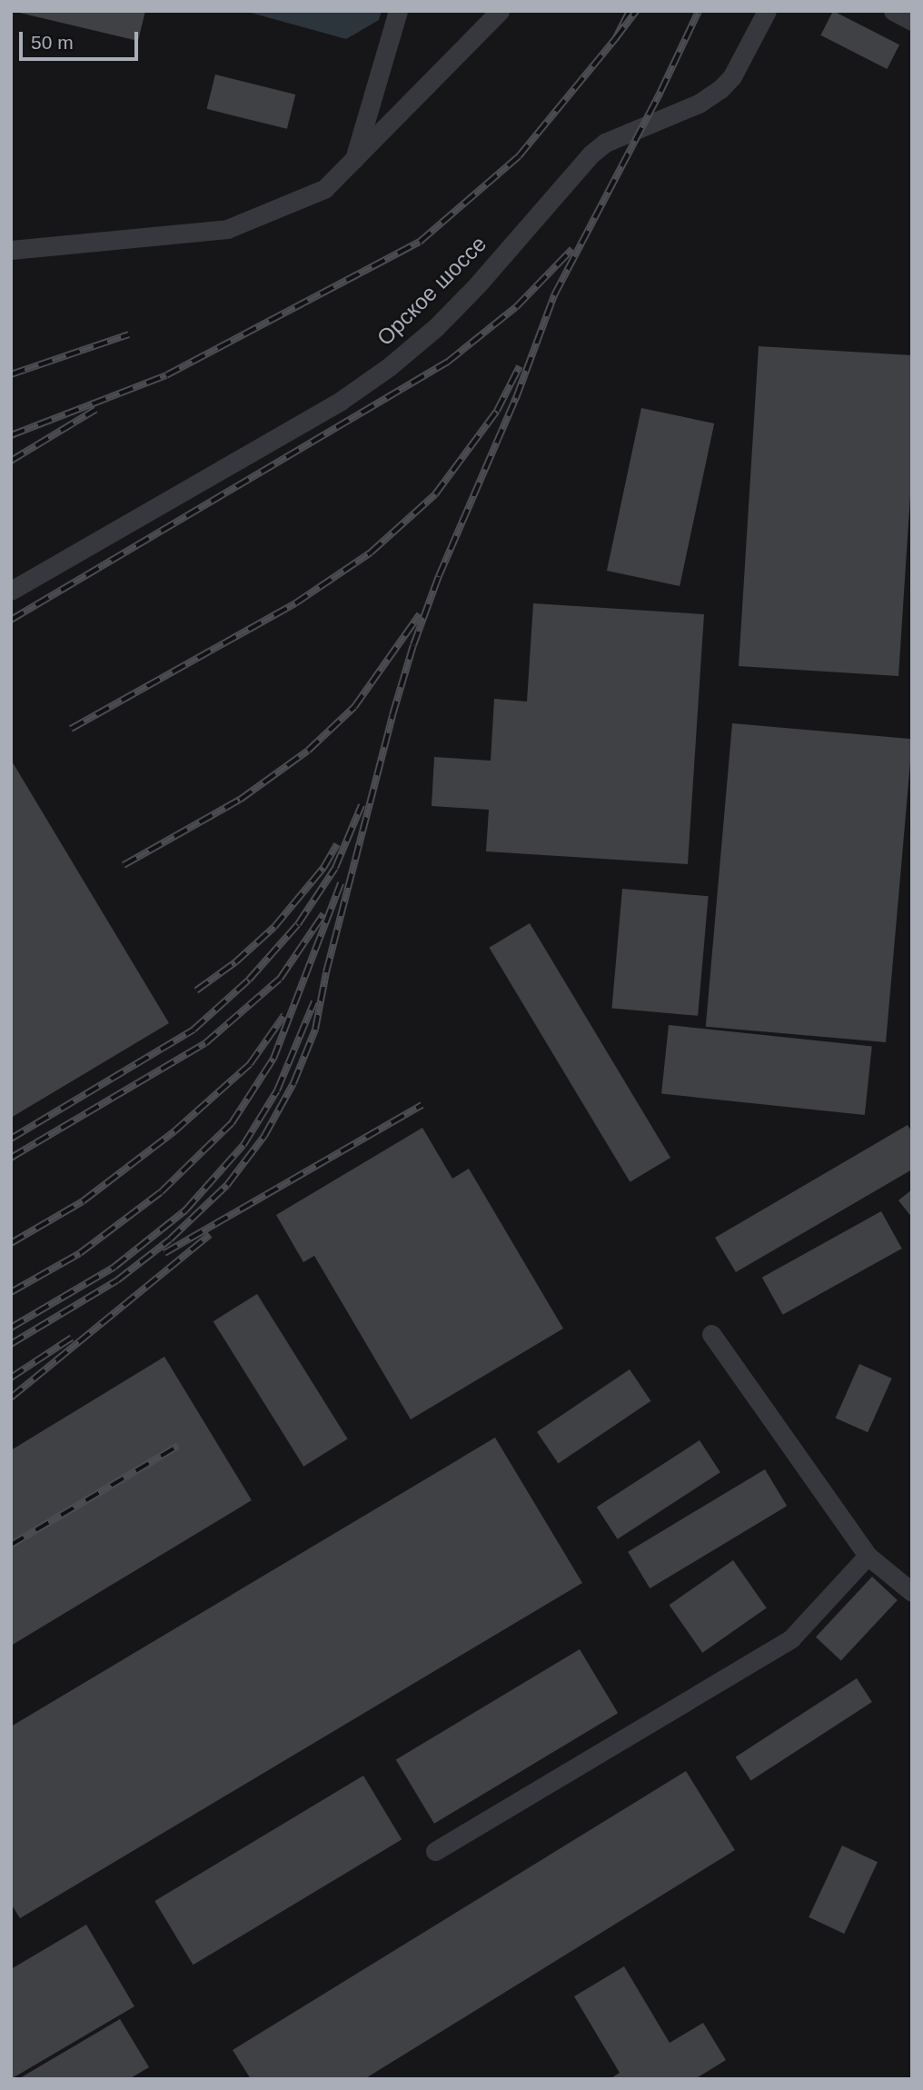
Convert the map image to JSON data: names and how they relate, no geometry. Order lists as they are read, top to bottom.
{
  "streets": {
    "street": ["Орское шоссе"]
  },
  "scale_bar": "50 m"
}
